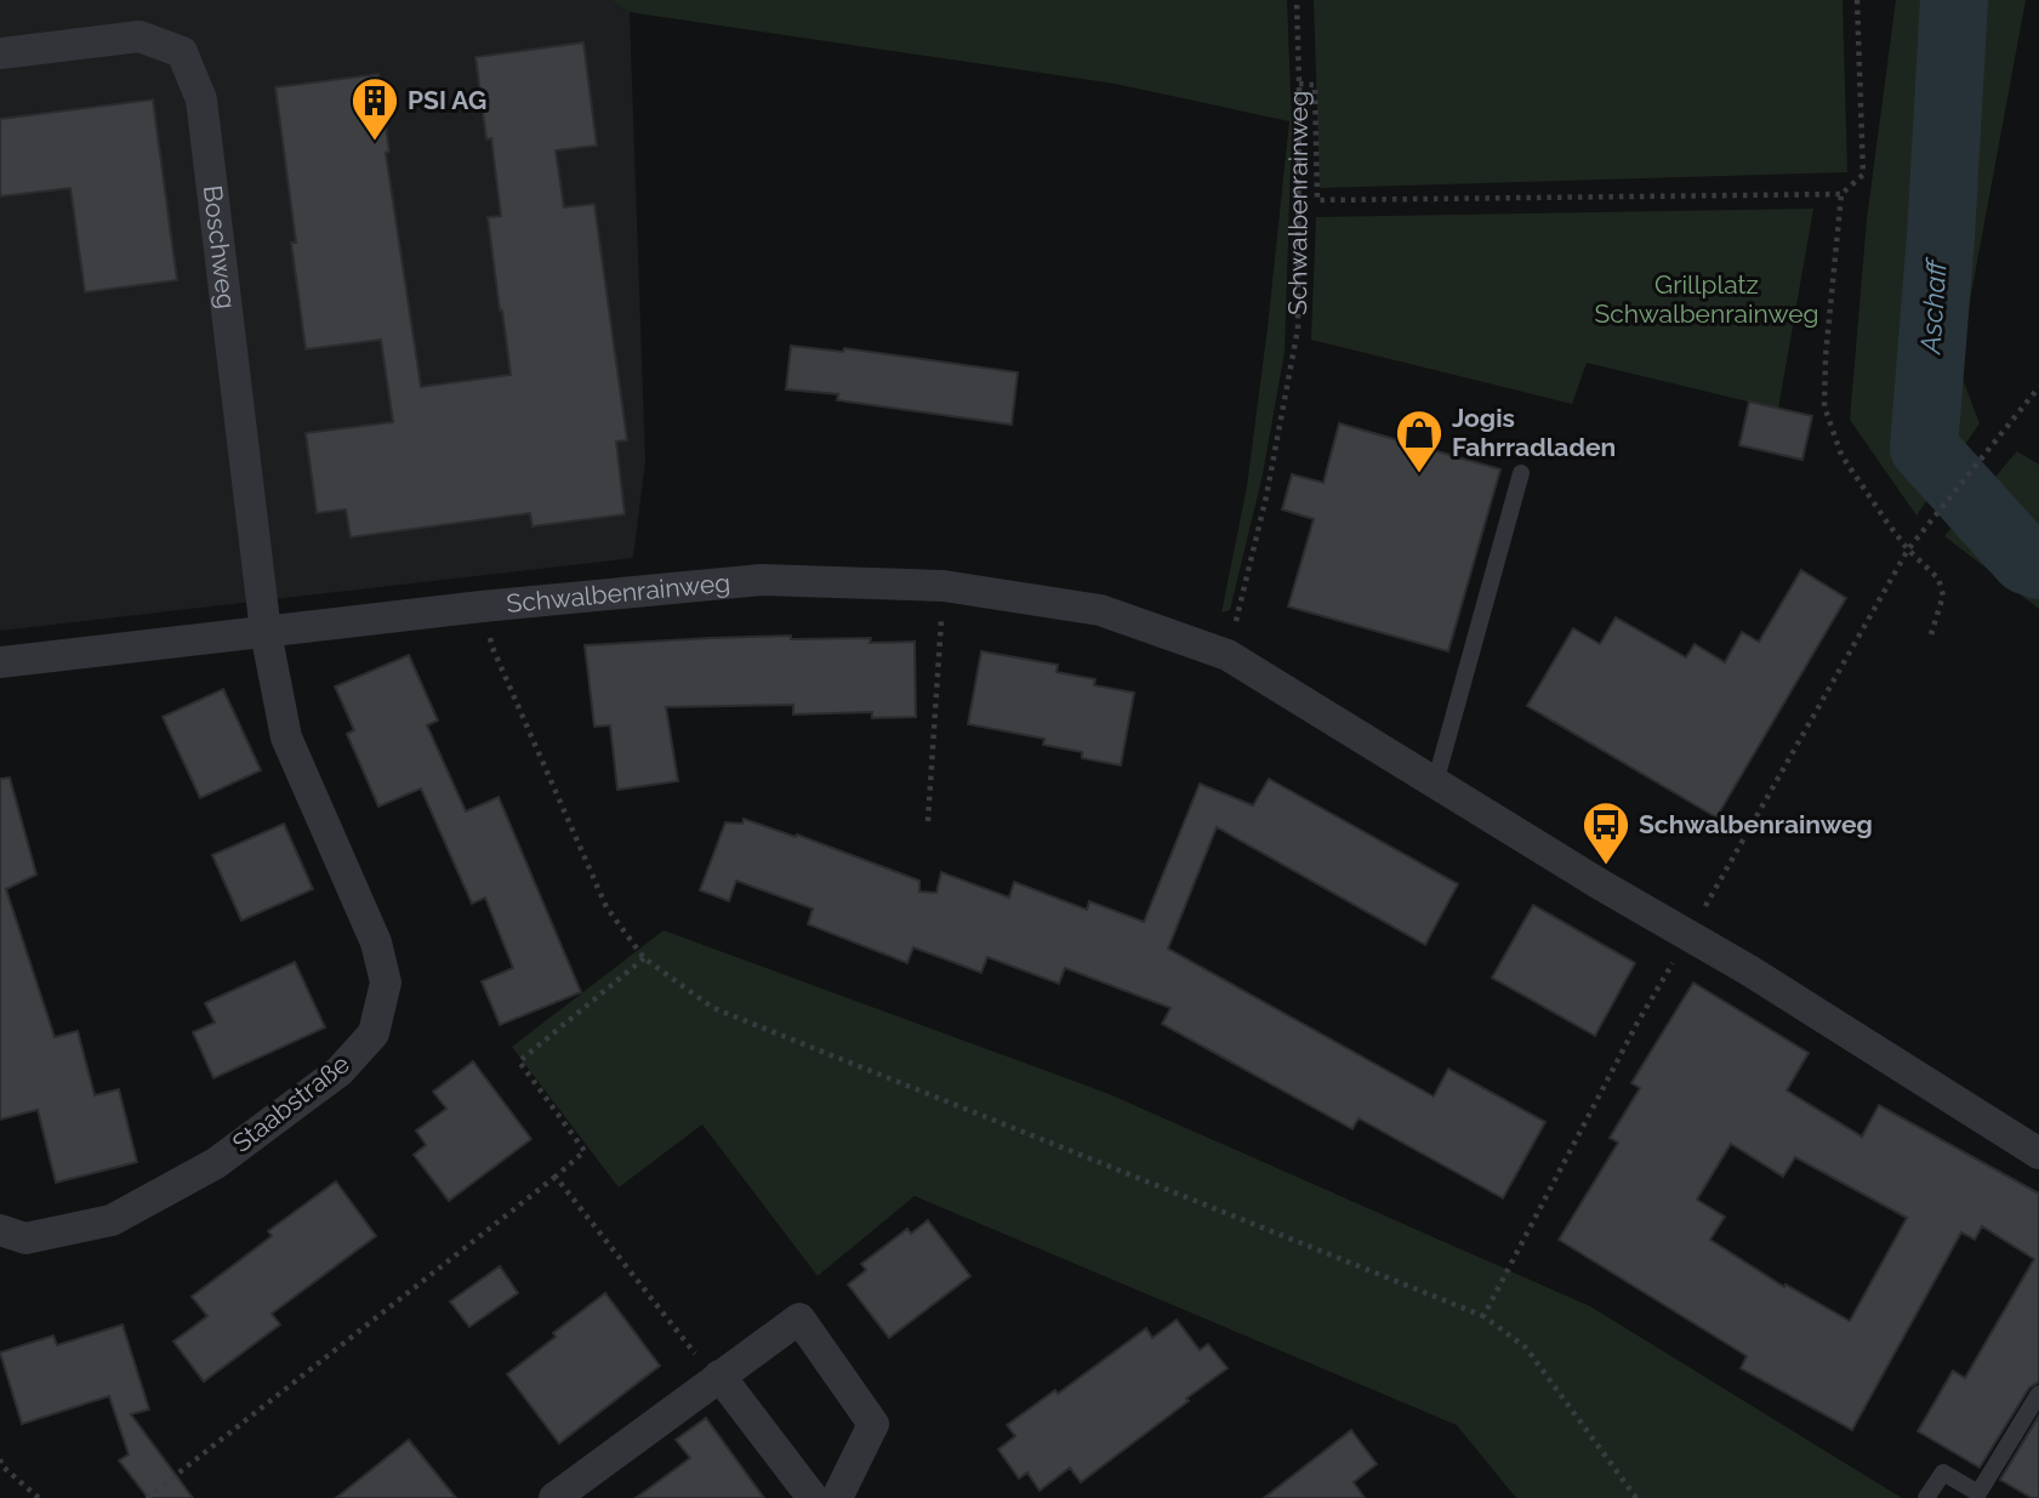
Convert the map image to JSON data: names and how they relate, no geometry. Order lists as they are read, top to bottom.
{
  "streets": {
    "street": ["Schwalbenrainweg", "Boschweg", "Staabstraße"]
  },
  "crossings": [
    ["Schwalbenrainweg", "Boschweg"],
    ["Schwalbenrainweg", "Staabstraße"],
    ["Boschweg", "Staabstraße"]
  ],
  "water": ["Aschaff"],
  "parks": ["Grillplatz Schwalbenrainweg"],
  "places": {
    "building": ["PSI AG"],
    "shop": ["Jogis Fahrradladen"],
    "bus stop": ["Schwalbenrainweg"]
  }
}
